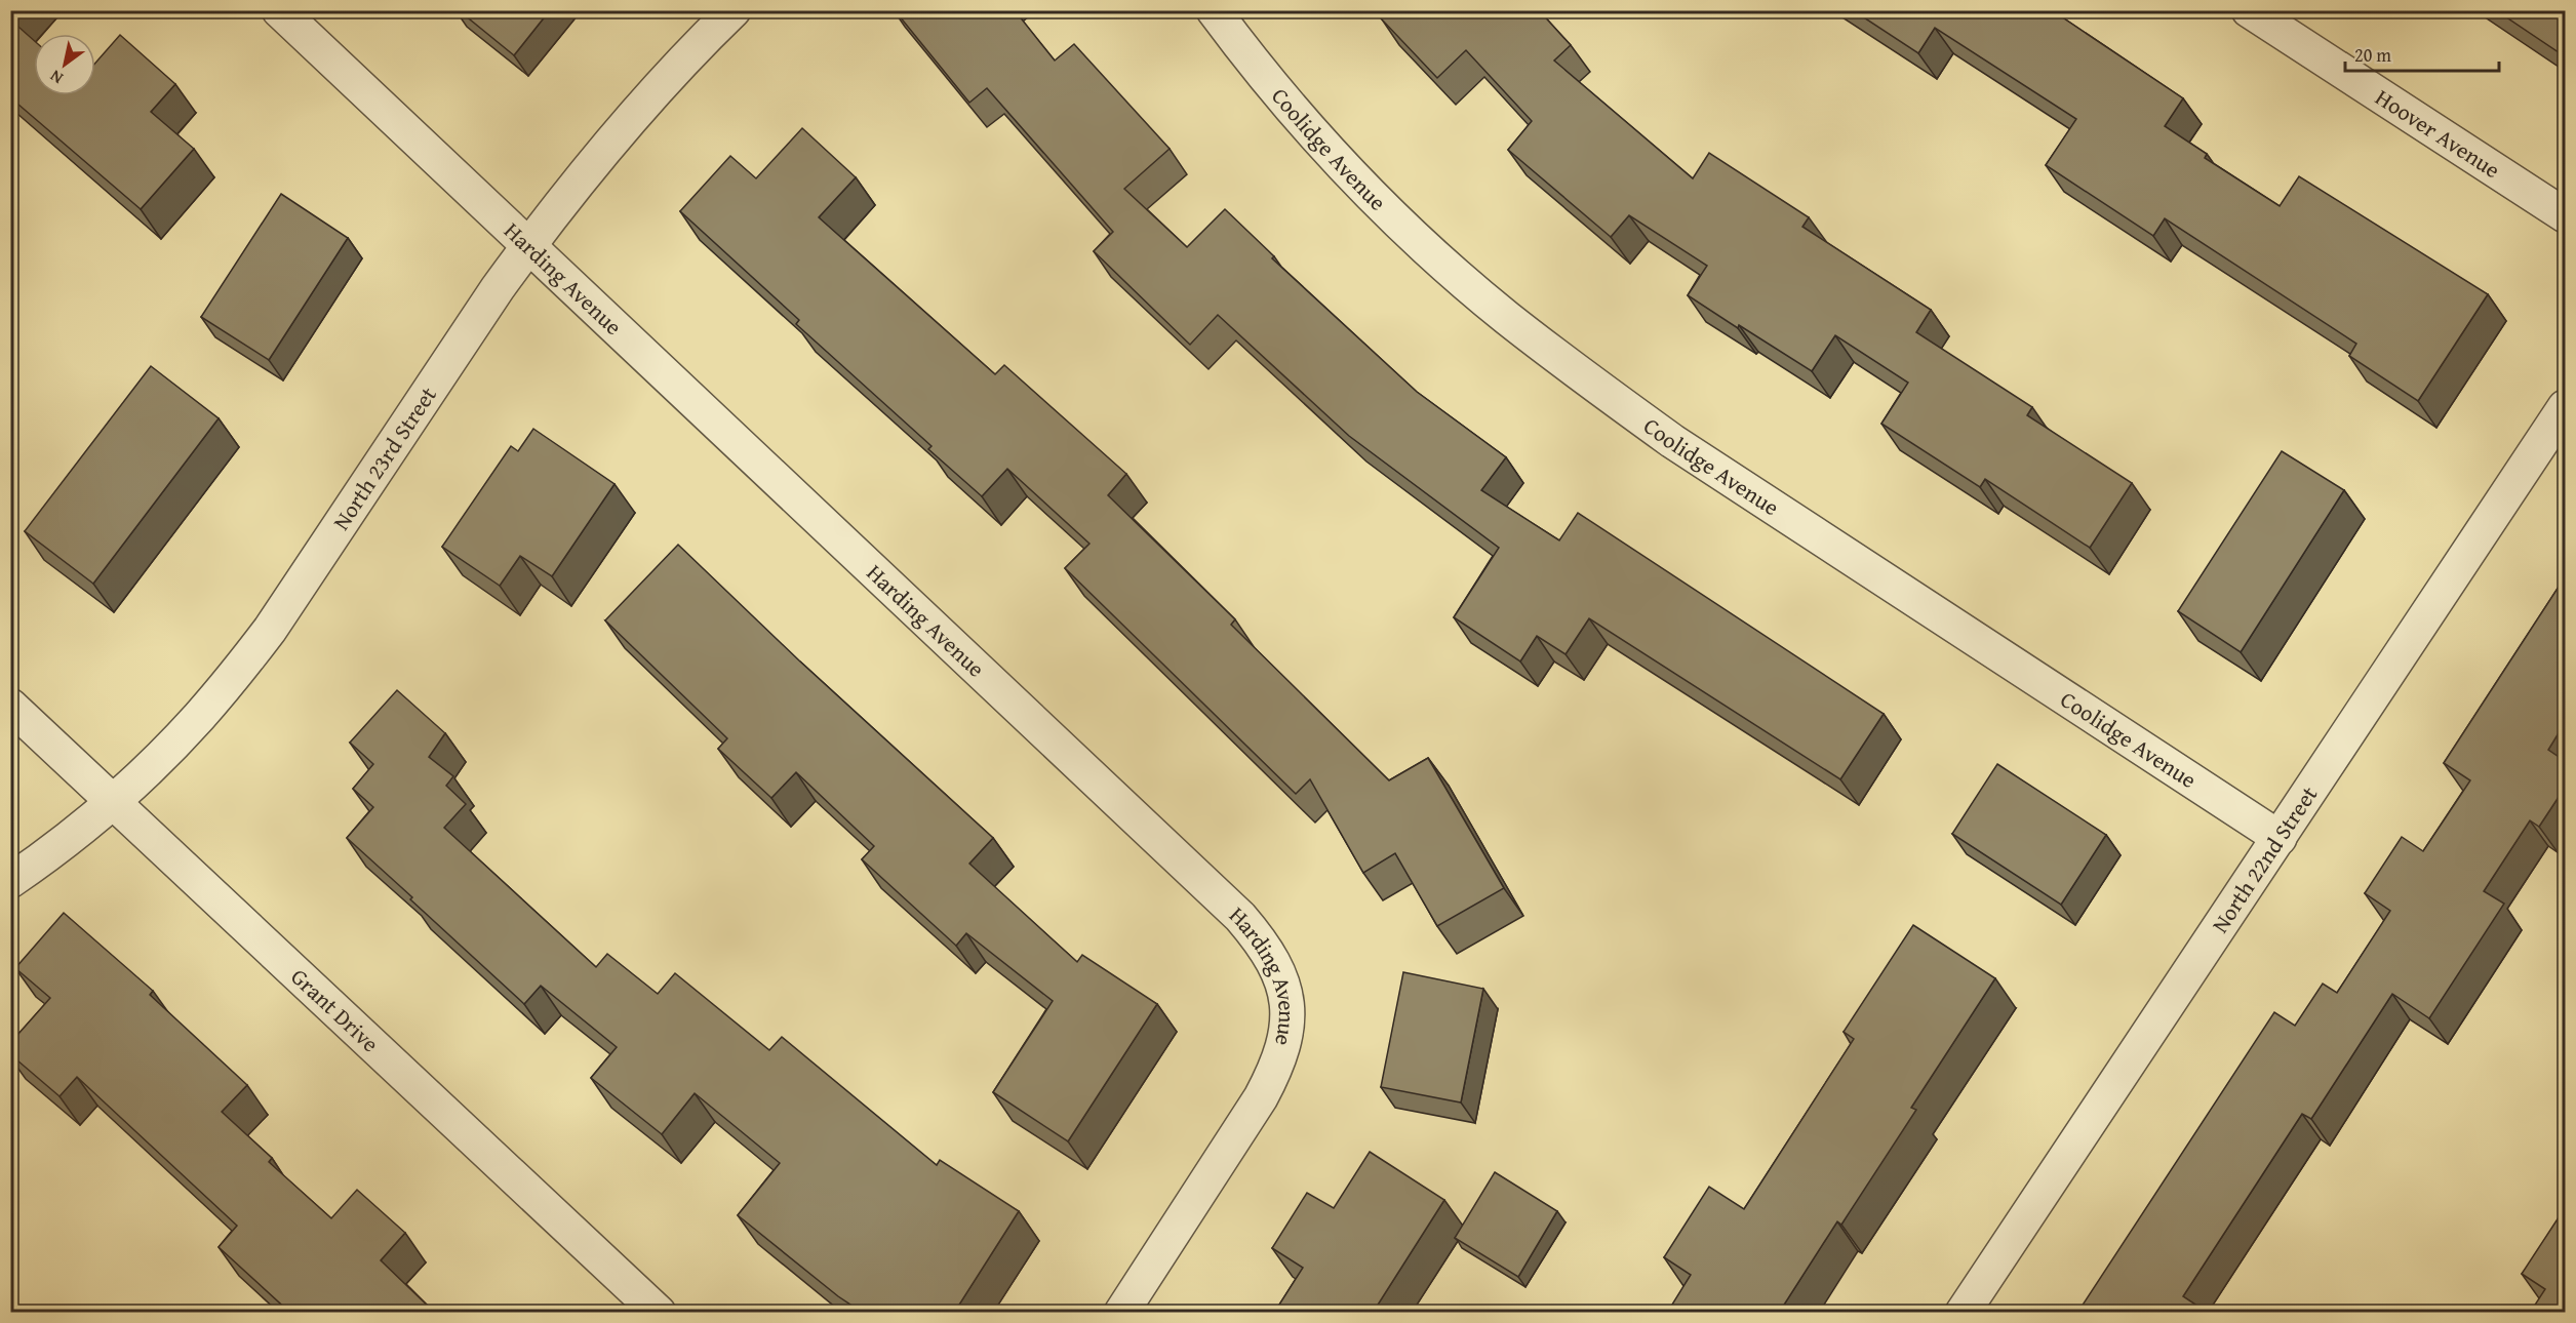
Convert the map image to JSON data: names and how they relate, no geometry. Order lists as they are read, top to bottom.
{
  "streets": {
    "street": [
      "Hoover Avenue",
      "Coolidge Avenue",
      "Harding Avenue",
      "North 23rd Street",
      "North 22nd Street",
      "Grant Drive"
    ]
  },
  "crossings": [
    ["Coolidge Avenue", "North 22nd Street"],
    ["Harding Avenue", "North 23rd Street"],
    ["North 23rd Street", "Grant Drive"]
  ],
  "scale_bar": "20 m",
  "north": "bottom left"
}
